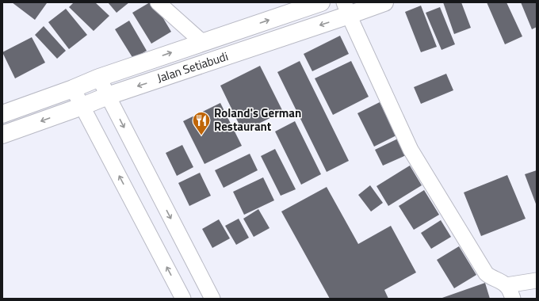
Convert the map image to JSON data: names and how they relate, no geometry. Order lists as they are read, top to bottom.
{
  "streets": {
    "main road": ["Jalan Setiabudi"]
  },
  "places": {
    "restaurant": ["Roland's German Restaurant"]
  }
}
